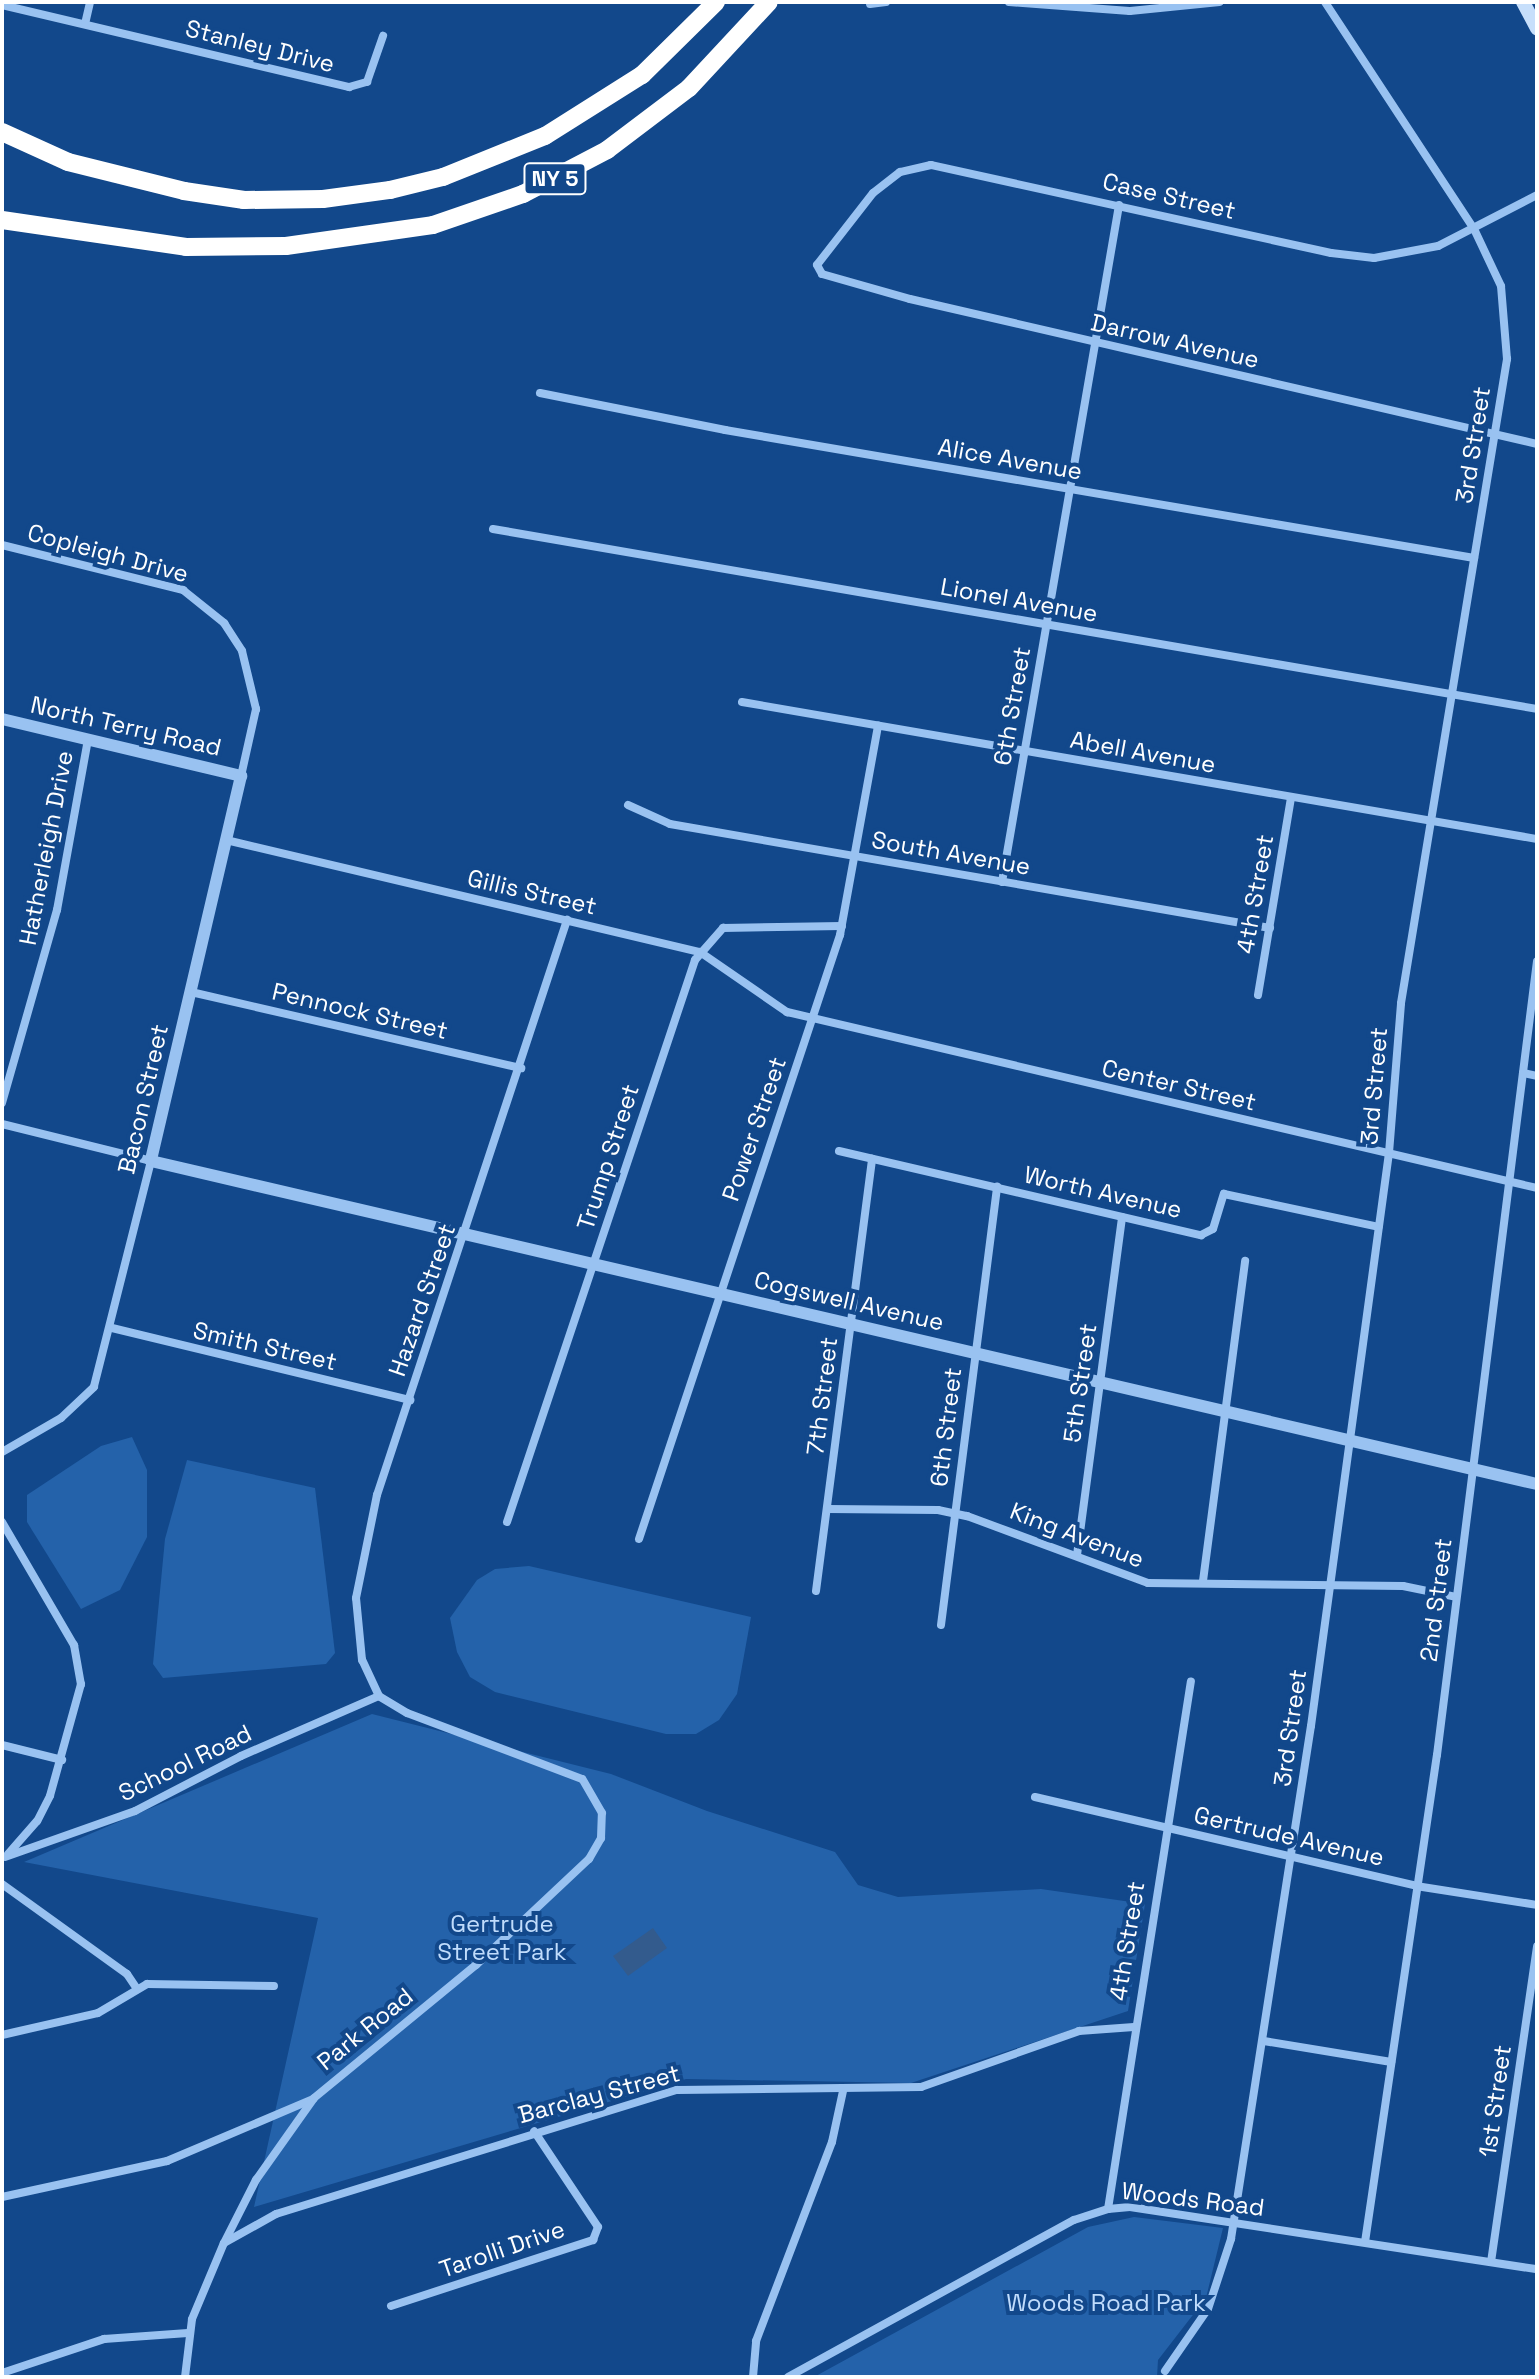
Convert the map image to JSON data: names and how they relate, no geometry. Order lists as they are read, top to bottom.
{
  "streets": {
    "highway": ["NY 5"],
    "street": [
      "Stanley Drive",
      "Case Street",
      "Darrow Avenue",
      "3rd Street",
      "Alice Avenue",
      "Copleigh Drive",
      "Lionel Avenue",
      "6th Street",
      "North Terry Road",
      "Abell Avenue",
      "Hatherleigh Drive",
      "South Avenue",
      "Gillis Street",
      "4th Street",
      "Pennock Street",
      "Center Street",
      "Bacon Street",
      "Power Street",
      "Trump Street",
      "Worth Avenue",
      "Hazard Street",
      "Cogswell Avenue",
      "Smith Street",
      "5th Street",
      "7th Street",
      "King Avenue",
      "2nd Street",
      "School Road",
      "Gertrude Avenue",
      "Park Road",
      "Barclay Street",
      "1st Street",
      "Woods Road",
      "Tarolli Drive"
    ]
  },
  "crossings": [
    ["Case Street", "Darrow Avenue"],
    ["Case Street", "3rd Street"],
    ["Case Street", "6th Street"],
    ["Darrow Avenue", "3rd Street"],
    ["Darrow Avenue", "6th Street"],
    ["3rd Street", "Alice Avenue"],
    ["3rd Street", "Lionel Avenue"],
    ["3rd Street", "Abell Avenue"],
    ["3rd Street", "Center Street"],
    ["3rd Street", "Worth Avenue"],
    ["3rd Street", "Cogswell Avenue"],
    ["3rd Street", "King Avenue"],
    ["3rd Street", "Gertrude Avenue"],
    ["3rd Street", "Woods Road"],
    ["Alice Avenue", "6th Street"],
    ["Copleigh Drive", "North Terry Road"],
    ["Copleigh Drive", "Bacon Street"],
    ["Lionel Avenue", "6th Street"],
    ["6th Street", "Abell Avenue"],
    ["6th Street", "South Avenue"],
    ["6th Street", "Worth Avenue"],
    ["6th Street", "Cogswell Avenue"],
    ["6th Street", "King Avenue"],
    ["North Terry Road", "Hatherleigh Drive"],
    ["North Terry Road", "Bacon Street"],
    ["Abell Avenue", "4th Street"],
    ["Abell Avenue", "Power Street"],
    ["South Avenue", "4th Street"],
    ["South Avenue", "Power Street"],
    ["Gillis Street", "Center Street"],
    ["Gillis Street", "Bacon Street"],
    ["Gillis Street", "Power Street"],
    ["Gillis Street", "Trump Street"],
    ["Gillis Street", "Hazard Street"],
    ["4th Street", "Gertrude Avenue"],
    ["4th Street", "Barclay Street"],
    ["4th Street", "Woods Road"],
    ["Pennock Street", "Bacon Street"],
    ["Pennock Street", "Hazard Street"],
    ["Center Street", "Power Street"],
    ["Center Street", "2nd Street"],
    ["Bacon Street", "Cogswell Avenue"],
    ["Bacon Street", "Smith Street"],
    ["Power Street", "Cogswell Avenue"],
    ["Trump Street", "Cogswell Avenue"],
    ["Worth Avenue", "5th Street"],
    ["Worth Avenue", "7th Street"],
    ["Hazard Street", "Cogswell Avenue"],
    ["Hazard Street", "Smith Street"],
    ["Hazard Street", "School Road"],
    ["Hazard Street", "Park Road"],
    ["Cogswell Avenue", "5th Street"],
    ["Cogswell Avenue", "7th Street"],
    ["Cogswell Avenue", "2nd Street"],
    ["5th Street", "King Avenue"],
    ["7th Street", "King Avenue"],
    ["King Avenue", "2nd Street"],
    ["2nd Street", "Gertrude Avenue"],
    ["2nd Street", "Woods Road"],
    ["School Road", "Park Road"],
    ["Park Road", "Barclay Street"],
    ["Barclay Street", "Tarolli Drive"],
    ["1st Street", "Woods Road"]
  ],
  "parks": ["Gertrude Street Park", "Woods Road Park"]
}
